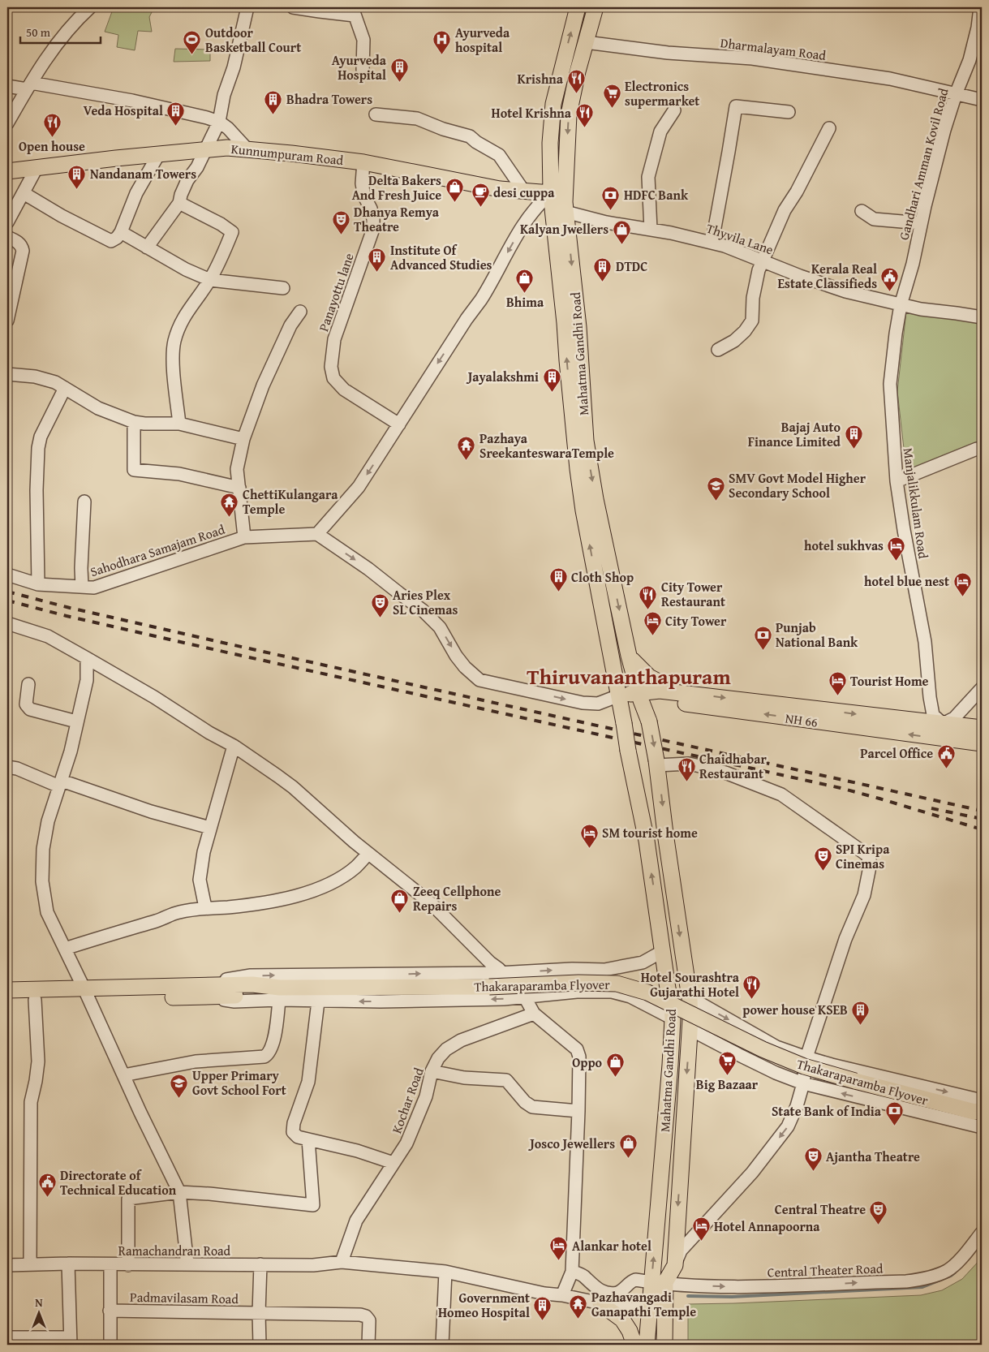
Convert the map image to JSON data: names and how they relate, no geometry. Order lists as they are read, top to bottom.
{
  "streets": {
    "main road": [
      "Kunnumpuram Road",
      "Mahatma Gandhi Road",
      "NH 66",
      "Thakaraparamba Flyover"
    ],
    "street": [
      "Dharmalayam Road",
      "Gandhari Amman Kovil Road",
      "Thyvila Lane",
      "Panayottu lane",
      "Manjalikkulam Road",
      "Sahodhara Samajam Road",
      "Kochar Road",
      "Ramachandran Road",
      "Central Theater Road",
      "Padmavilasam Road"
    ]
  },
  "crossings": [
    ["Dharmalayam Road", "Gandhari Amman Kovil Road"],
    ["Dharmalayam Road", "Mahatma Gandhi Road"],
    ["Kunnumpuram Road", "Panayottu lane"],
    ["Kunnumpuram Road", "Mahatma Gandhi Road"],
    ["Gandhari Amman Kovil Road", "Thyvila Lane"],
    ["Gandhari Amman Kovil Road", "Manjalikkulam Road"],
    ["Thyvila Lane", "Mahatma Gandhi Road"],
    ["Thyvila Lane", "Manjalikkulam Road"],
    ["Mahatma Gandhi Road", "NH 66"],
    ["Mahatma Gandhi Road", "Ramachandran Road"],
    ["Mahatma Gandhi Road", "Central Theater Road"],
    ["Manjalikkulam Road", "NH 66"],
    ["Kochar Road", "Ramachandran Road"]
  ],
  "one_way": ["Central Theater Road"],
  "districts": ["Thiruvananthapuram"],
  "places": {
    "sports": ["Outdoor Basketball Court"],
    "hospital": ["Ayurveda hospital"],
    "building": [
      "Ayurveda Hospital",
      "Bhadra Towers",
      "Veda Hospital",
      "Nandanam Towers",
      "Institute Of Advanced Studies",
      "DTDC",
      "Jayalakshmi",
      "Bajaj Auto Finance Limited",
      "Cloth Shop",
      "power house KSEB",
      "Government Homeo Hospital"
    ],
    "restaurant": [
      "Krishna",
      "Hotel Krishna",
      "Open house",
      "City Tower Restaurant",
      "Chaidhabar Restaurant",
      "Hotel Sourashtra Gujarathi Hotel"
    ],
    "supermarket": ["Electronics supermarket", "Big Bazaar"],
    "shop": [
      "Delta Bakers And Fresh Juice",
      "Kalyan Jwellers",
      "Bhima",
      "Zeeq Cellphone Repairs",
      "Oppo",
      "Josco Jewellers"
    ],
    "cafe": ["desi cuppa"],
    "bank": ["HDFC Bank", "Punjab National Bank", "State Bank of India"],
    "theatre": [
      "Dhanya Remya Theatre",
      "Aries Plex SL Cinemas",
      "SPI Kripa Cinemas",
      "Ajantha Theatre",
      "Central Theatre"
    ],
    "public building": ["Kerala Real Estate Classifieds", "Parcel Office", "Directorate of Technical Education"],
    "temple": ["Pazhaya SreekanteswaraTemple", "ChettiKulangara Temple", "Pazhavangadi Ganapathi Temple"],
    "school or university": ["SMV Govt Model Higher Secondary School", "Upper Primary Govt School Fort"],
    "hotel": [
      "hotel sukhvas",
      "hotel blue nest",
      "City Tower",
      "Tourist Home",
      "SM tourist home",
      "Hotel Annapoorna",
      "Alankar hotel"
    ]
  },
  "scale_bar": "50 m",
  "north": "top"
}
